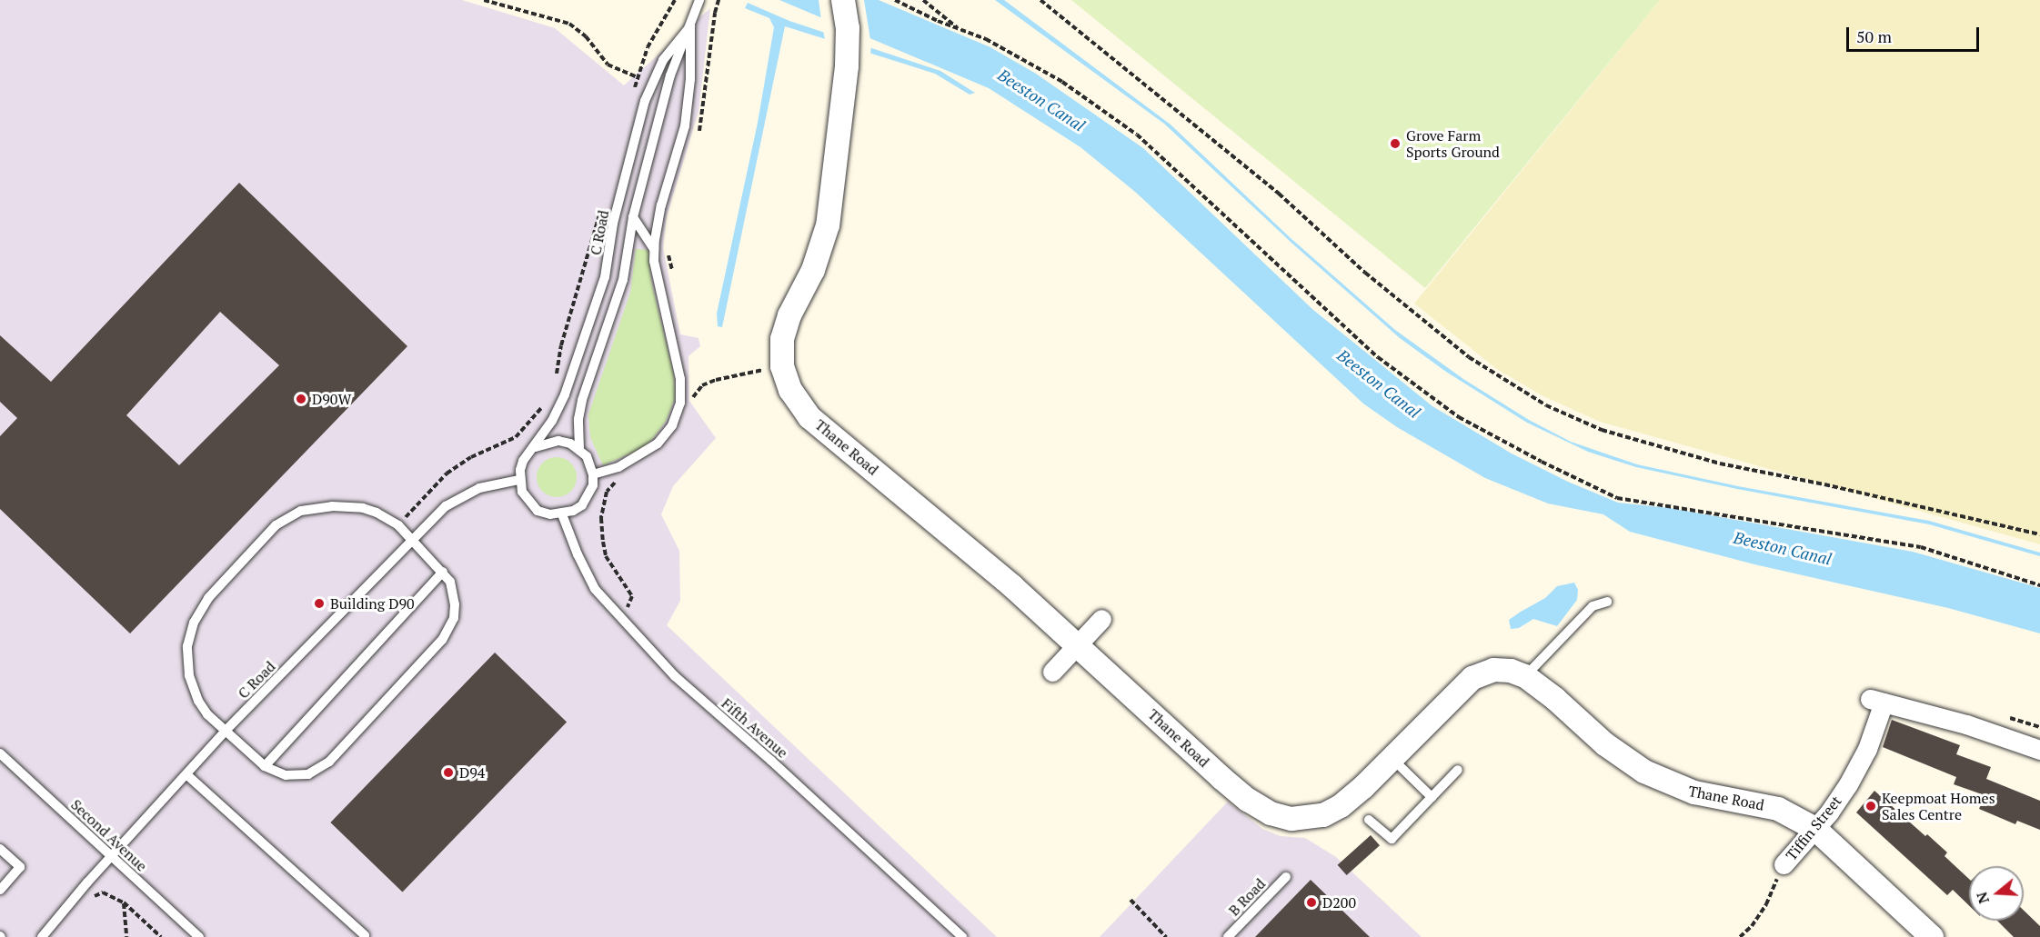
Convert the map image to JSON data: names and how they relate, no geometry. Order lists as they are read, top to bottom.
{
  "streets": {
    "street": ["Thane Road", "Tiffin Street"],
    "lane": [
      "C Road",
      "Fifth Avenue",
      "Second Avenue",
      "B Road"
    ]
  },
  "crossings": [
    ["C Road", "Fifth Avenue"],
    ["C Road", "Second Avenue"],
    ["Thane Road", "Tiffin Street"]
  ],
  "water": ["Beeston Canal"],
  "places": [
    "Grove Farm Sports Ground",
    "D90W",
    "Building D90",
    "D94",
    "Keepmoat Homes Sales Centre",
    "D200"
  ],
  "scale_bar": "50 m",
  "north": "left"
}
